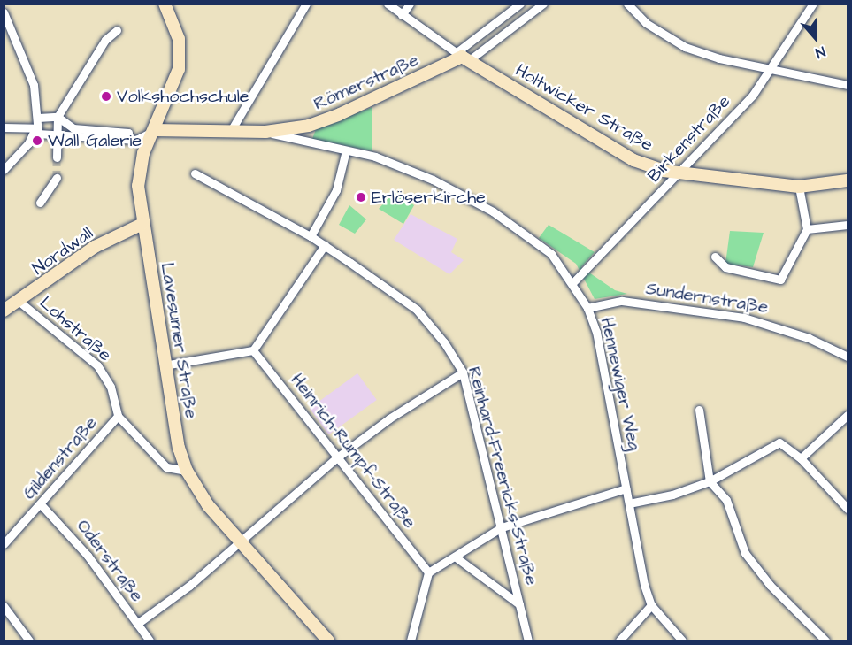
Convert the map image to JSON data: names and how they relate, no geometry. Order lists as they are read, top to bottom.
{
  "streets": {
    "street": [
      "Römerstraße",
      "Holtwicker Straße",
      "Birkenstraße",
      "Nordwall",
      "Sundernstraße",
      "Lohstraße",
      "Lavesumer Straße",
      "Hennewiger Weg",
      "Heinrich-Rumpf-Straße",
      "Gildenstraße",
      "Reinhard-Freericks-Straße",
      "Oderstraße"
    ]
  },
  "crossings": [
    ["Römerstraße", "Holtwicker Straße"],
    ["Römerstraße", "Lavesumer Straße"],
    ["Römerstraße", "Hennewiger Weg"],
    ["Holtwicker Straße", "Birkenstraße"],
    ["Birkenstraße", "Hennewiger Weg"],
    ["Nordwall", "Lohstraße"],
    ["Nordwall", "Lavesumer Straße"],
    ["Sundernstraße", "Hennewiger Weg"],
    ["Lohstraße", "Lavesumer Straße"],
    ["Lohstraße", "Gildenstraße"],
    ["Gildenstraße", "Oderstraße"]
  ],
  "places": ["Volkshochschule", "Wall Galerie", "Erlöserkirche"],
  "north": "bottom"
}
